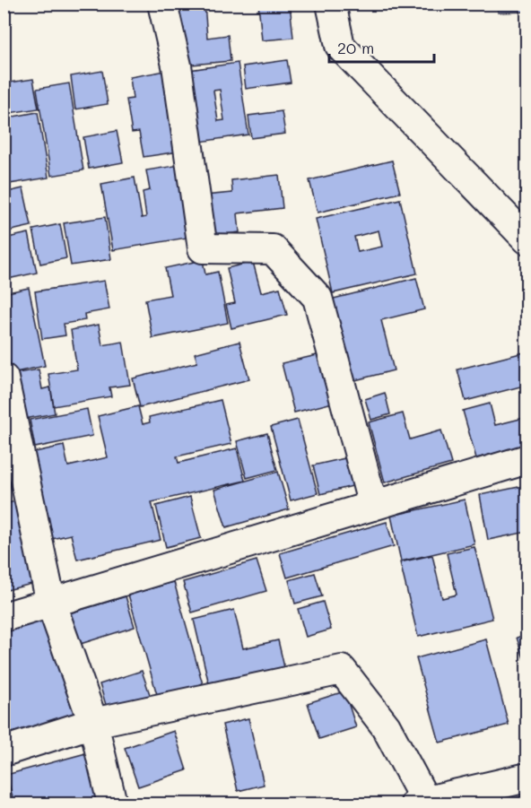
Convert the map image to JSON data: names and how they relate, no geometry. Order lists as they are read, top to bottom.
{
  "scale_bar": "20 m"
}
